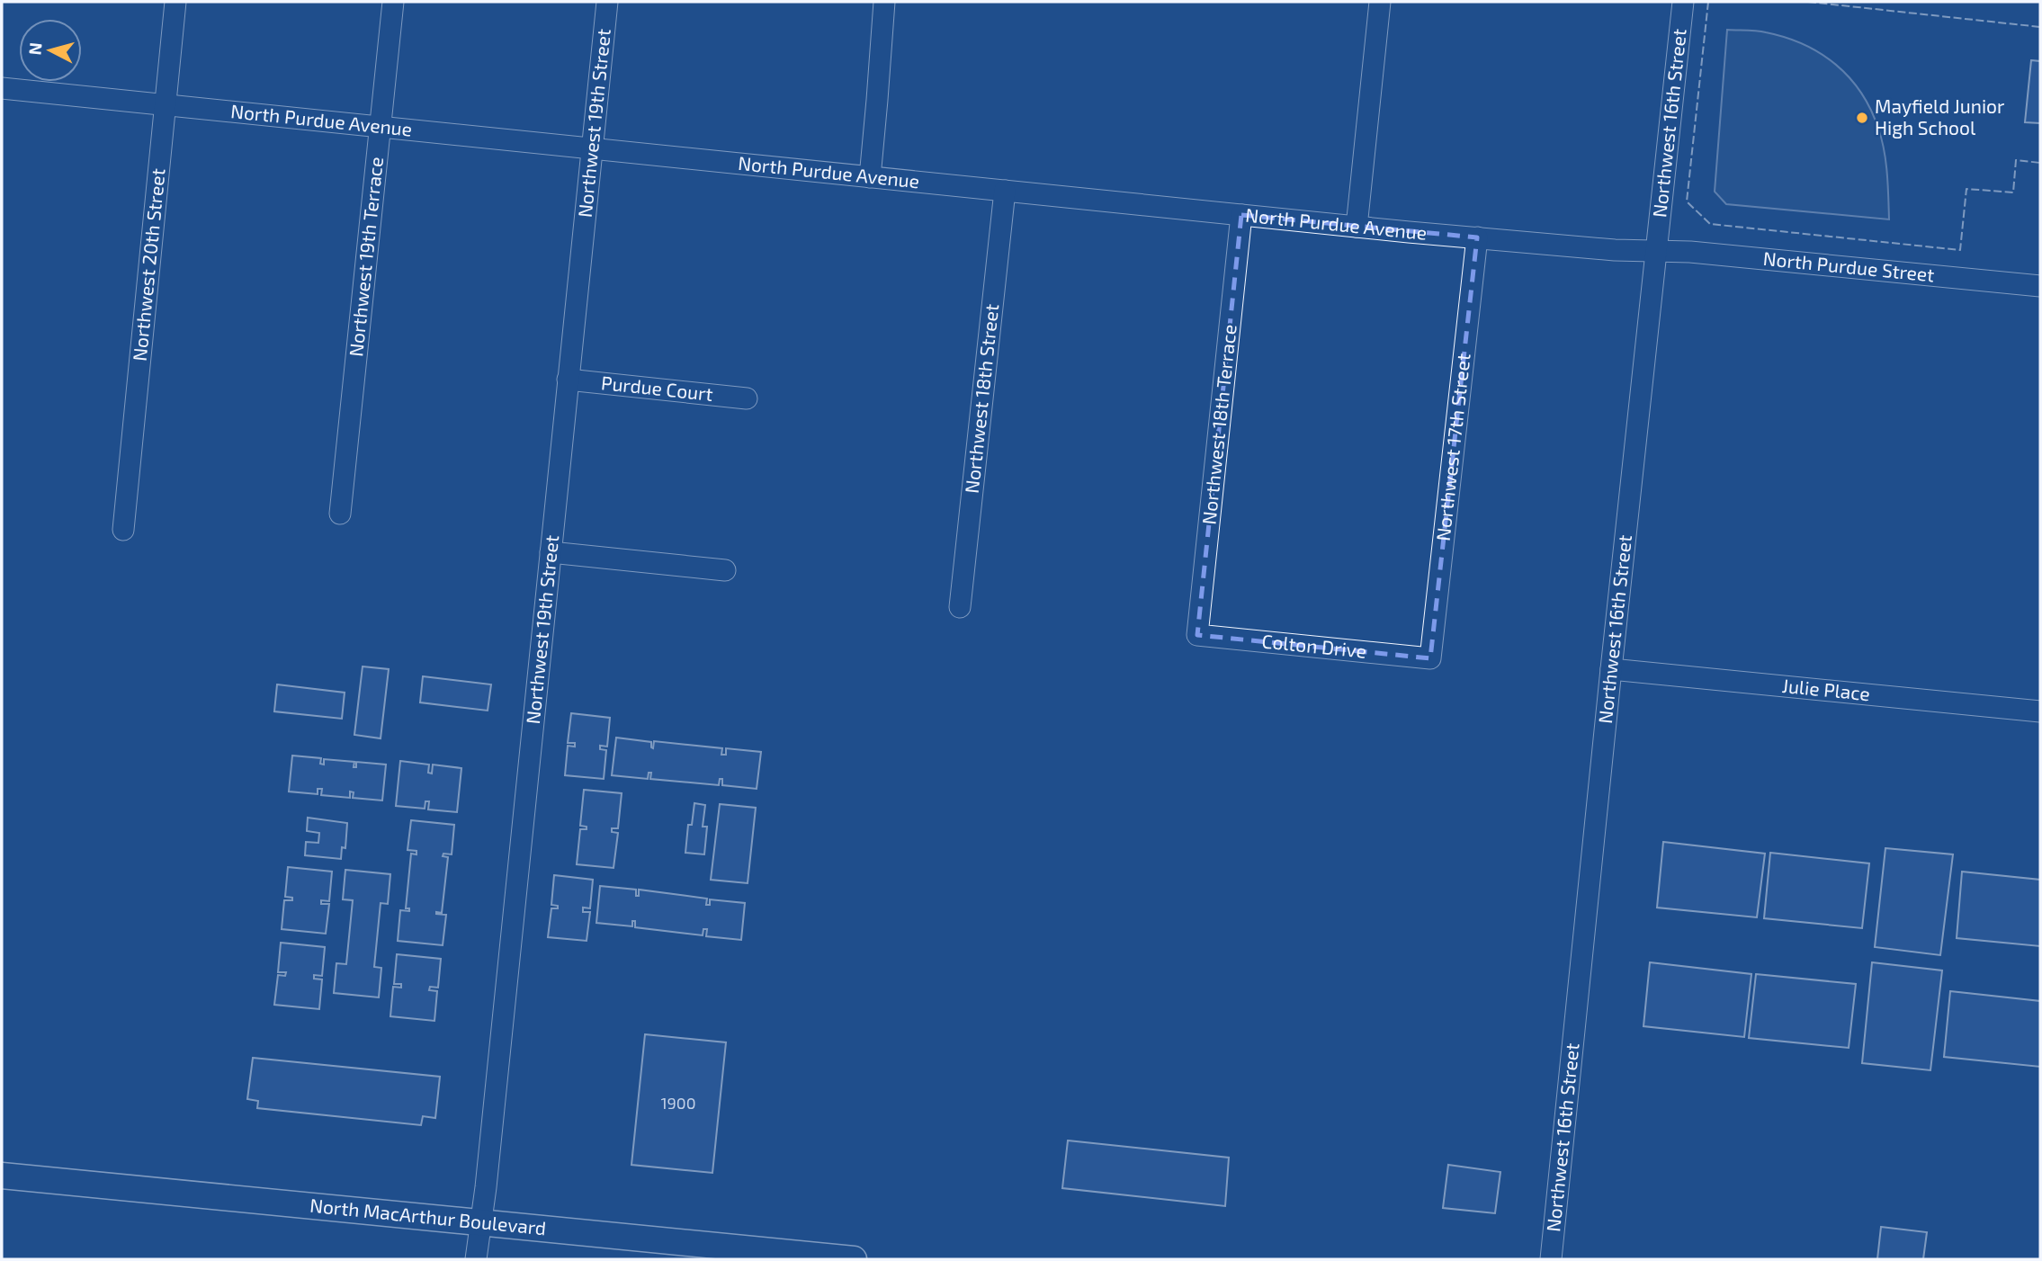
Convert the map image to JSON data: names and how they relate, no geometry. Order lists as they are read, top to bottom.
{
  "streets": {
    "main road": ["North MacArthur Boulevard"],
    "street": [
      "North Purdue Avenue",
      "Northwest 19th Street",
      "Northwest 16th Street",
      "Northwest 19th Terrace",
      "Northwest 20th Street",
      "North Purdue Street",
      "Purdue Court",
      "Northwest 18th Street",
      "Northwest 18th Terrace",
      "Northwest 17th Street",
      "Colton Drive",
      "Julie Place"
    ]
  },
  "crossings": [
    ["North Purdue Avenue", "Northwest 19th Street"],
    ["North Purdue Avenue", "Northwest 16th Street"],
    ["North Purdue Avenue", "Northwest 19th Terrace"],
    ["North Purdue Avenue", "Northwest 20th Street"],
    ["North Purdue Avenue", "North Purdue Street"],
    ["North Purdue Avenue", "Northwest 18th Street"],
    ["North Purdue Avenue", "Northwest 18th Terrace"],
    ["North Purdue Avenue", "Northwest 17th Street"],
    ["Northwest 19th Street", "Purdue Court"],
    ["Northwest 19th Street", "North MacArthur Boulevard"],
    ["Northwest 16th Street", "North Purdue Street"],
    ["Northwest 16th Street", "Julie Place"],
    ["Northwest 18th Terrace", "Colton Drive"],
    ["Northwest 17th Street", "Colton Drive"]
  ],
  "places": ["Mayfield Junior High School"],
  "house_numbers": ["1900"],
  "north": "left"
}
